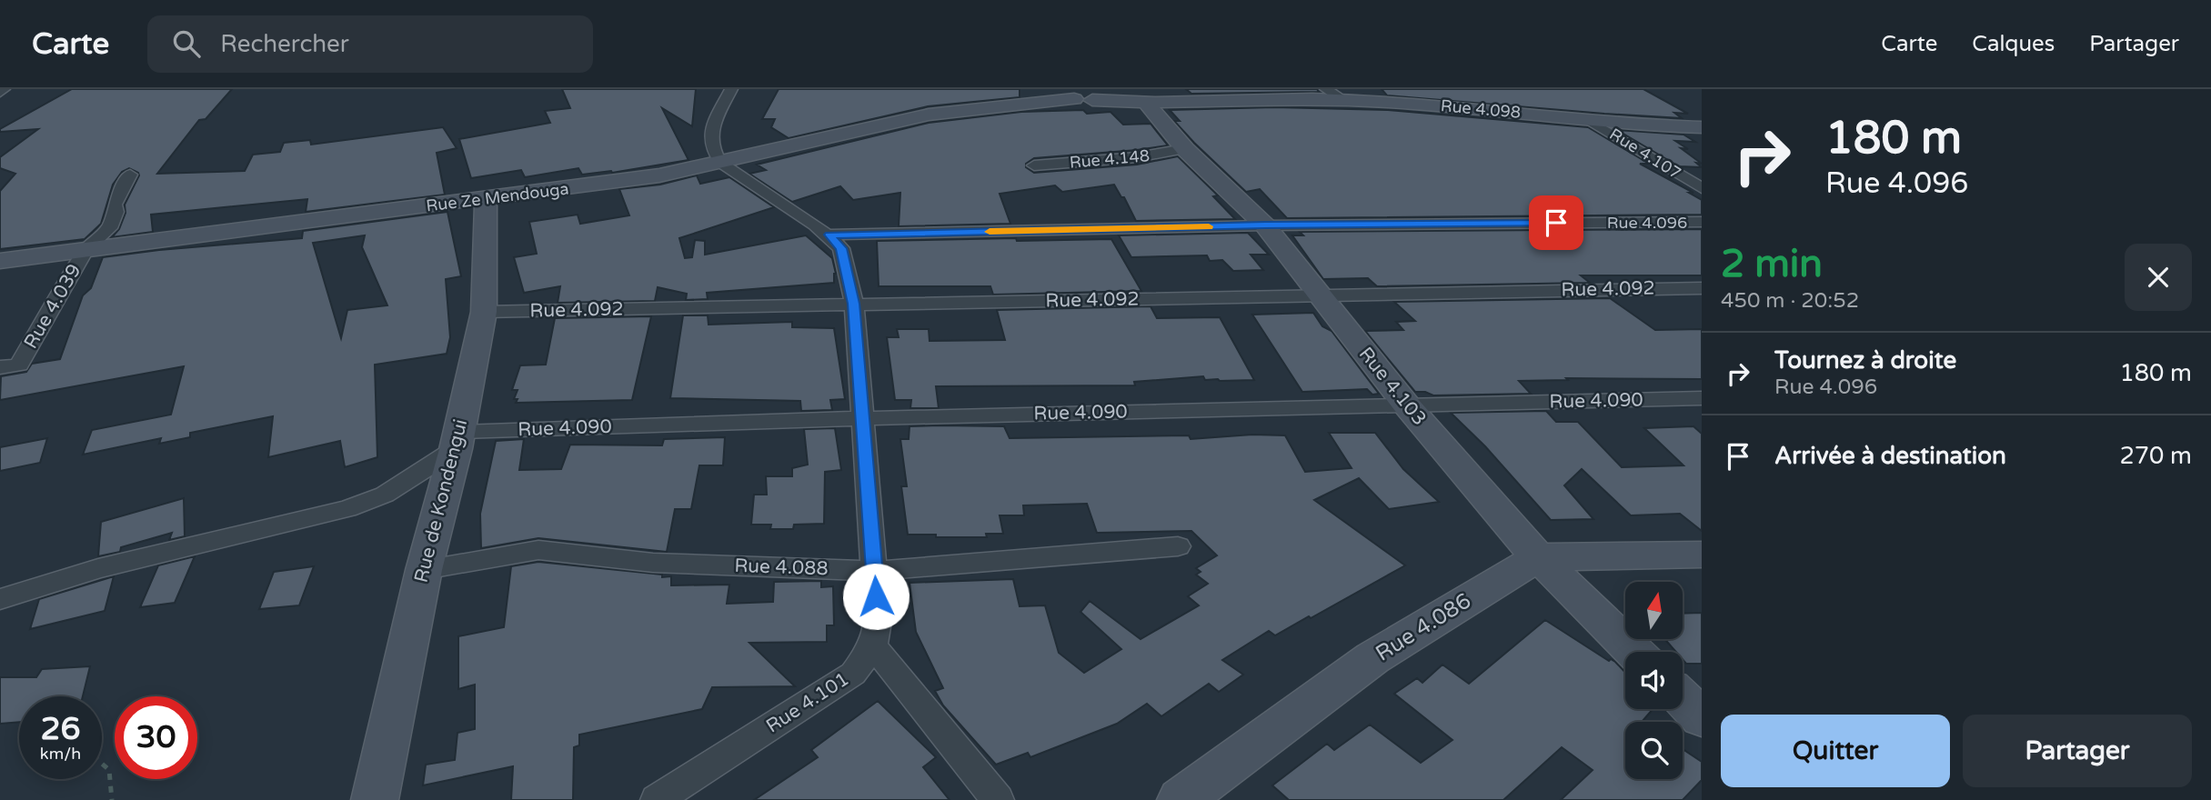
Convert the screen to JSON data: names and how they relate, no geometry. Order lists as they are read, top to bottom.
{
  "streets": {
    "main road": [
      "Rue 4.098",
      "Rue Ze Mendouga",
      "Rue 4.103",
      "Rue de Kondengui",
      "Rue 4.086"
    ],
    "street": [
      "Rue 4.107",
      "Rue 4.148",
      "Rue 4.096",
      "Rue 4.092",
      "Rue 4.039",
      "Rue 4.090",
      "Rue 4.088",
      "Rue 4.101"
    ]
  },
  "crossings": [
    ["Rue 4.098", "Rue 4.107"],
    ["Rue 4.098", "Rue Ze Mendouga"],
    ["Rue 4.098", "Rue 4.103"],
    ["Rue 4.148", "Rue 4.103"],
    ["Rue Ze Mendouga", "Rue 4.039"],
    ["Rue Ze Mendouga", "Rue de Kondengui"],
    ["Rue Ze Mendouga", "Rue 4.101"],
    ["Rue 4.096", "Rue 4.103"],
    ["Rue 4.096", "Rue 4.101"],
    ["Rue 4.092", "Rue 4.103"],
    ["Rue 4.092", "Rue de Kondengui"],
    ["Rue 4.092", "Rue 4.101"],
    ["Rue 4.103", "Rue 4.090"],
    ["Rue 4.103", "Rue 4.086"],
    ["Rue 4.090", "Rue de Kondengui"],
    ["Rue 4.090", "Rue 4.101"],
    ["Rue de Kondengui", "Rue 4.088"],
    ["Rue 4.088", "Rue 4.101"]
  ],
  "north": "top",
  "page": {
    "header": "Carte",
    "search": "Rechercher",
    "nav": ["Carte", "Calques", "Partager"],
    "turn": ["180 m", "Rue 4.096"],
    "heading": ["2 min", "450 m · 20:52"],
    "list": [
      {
        "name": "Tournez à droite",
        "note": "Rue 4.096",
        "value": "180 m"
      },
      {
        "name": "Arrivée à destination",
        "value": "270 m"
      }
    ],
    "speed": "26 km/h",
    "limit": "30",
    "buttons": ["Quitter", "Partager"]
  }
}
